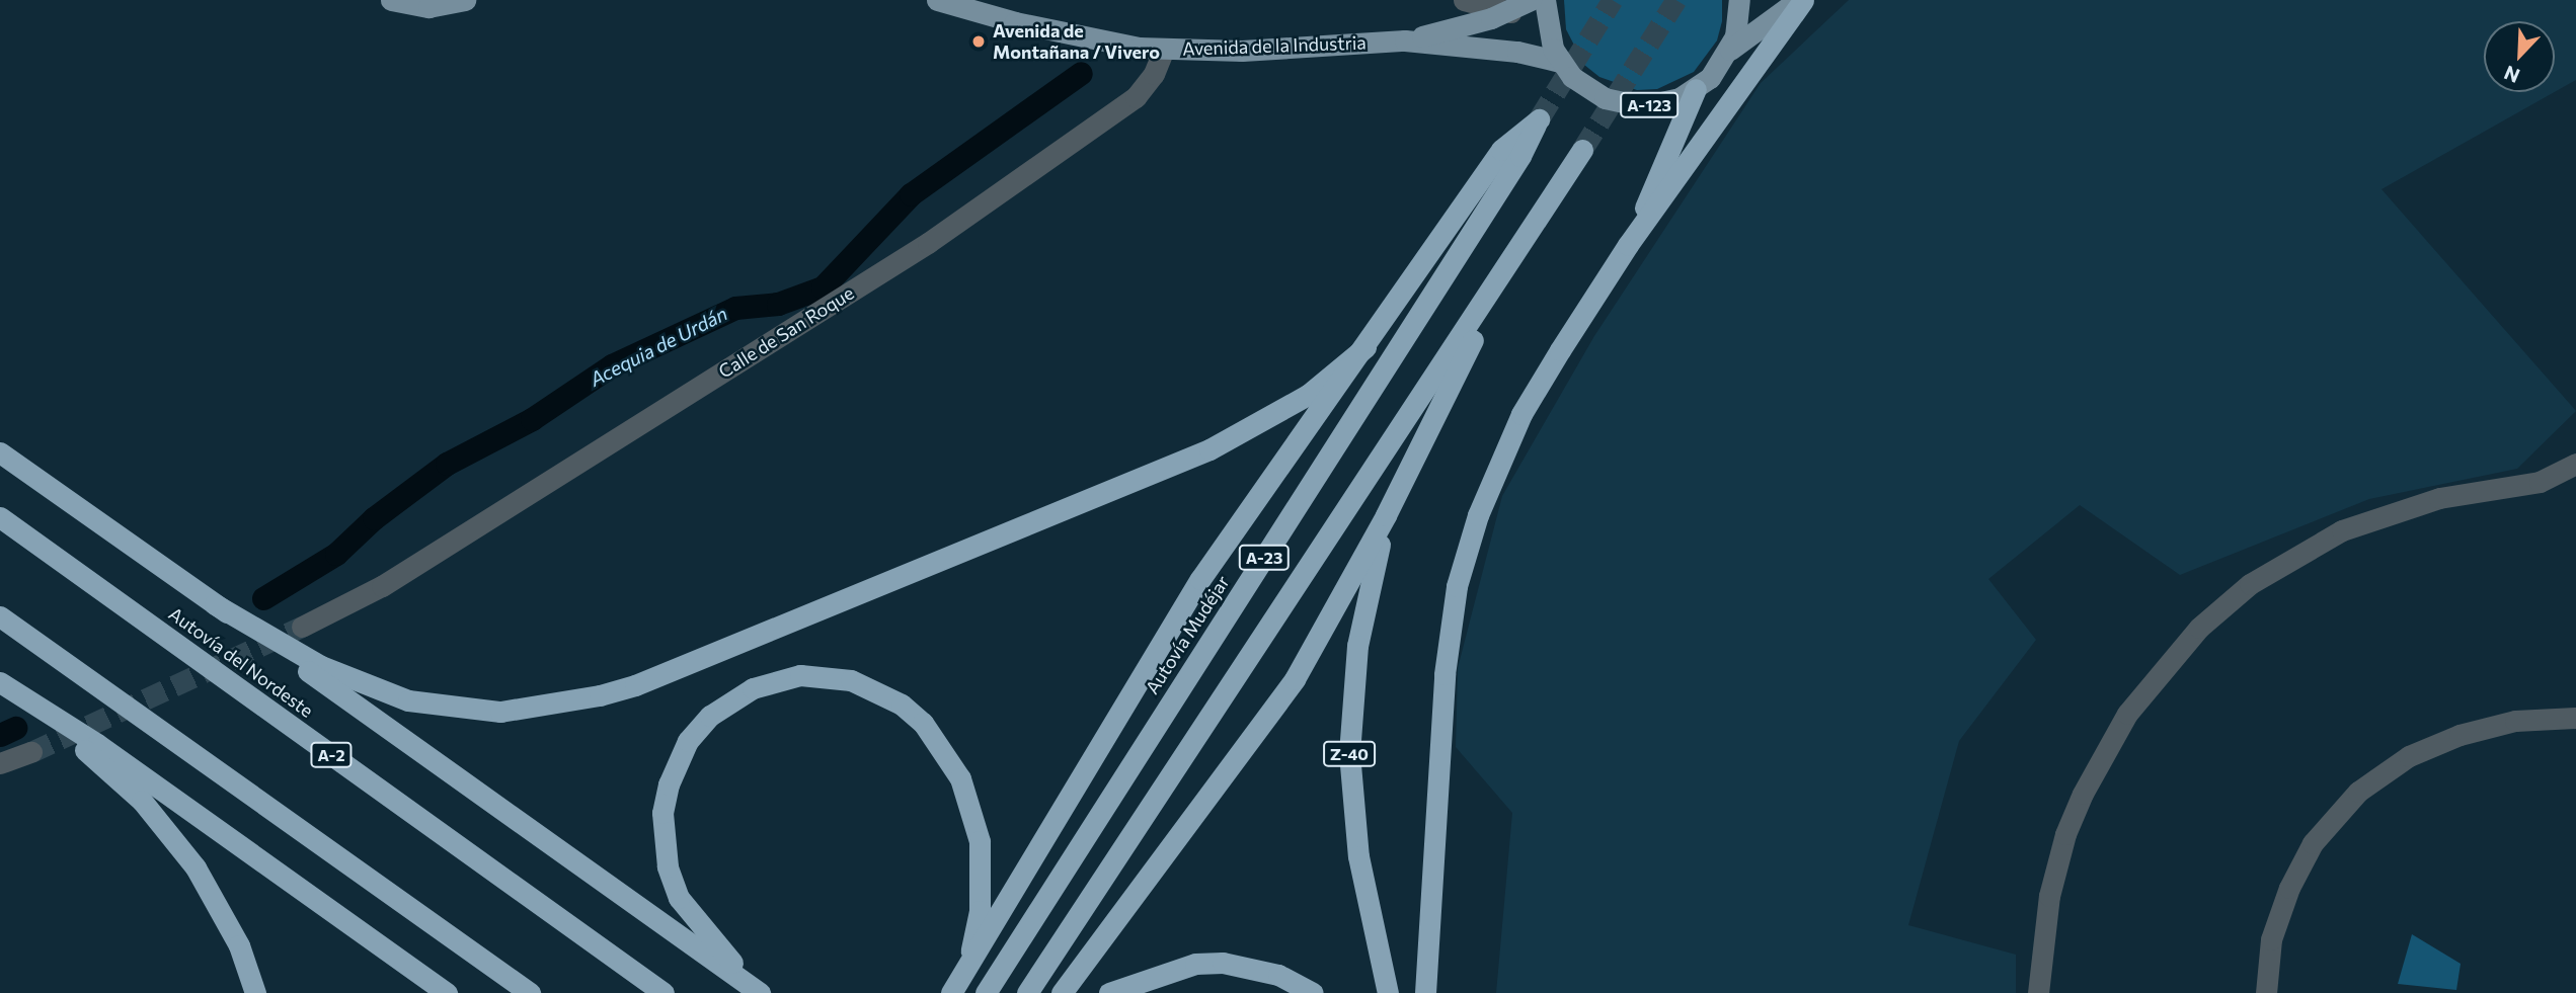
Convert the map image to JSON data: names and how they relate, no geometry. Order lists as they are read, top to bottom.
{
  "streets": {
    "highway": [
      "A-23",
      "Autovía Mudéjar",
      "Autovía del Nordeste",
      "Z-40",
      "A-2"
    ],
    "main road": ["Avenida de la Industria", "A-123"],
    "street": ["Calle de San Roque"]
  },
  "crossings": [
    ["Avenida de la Industria", "A-123"],
    ["Avenida de la Industria", "Calle de San Roque"],
    ["A-23", "Z-40"]
  ],
  "water": ["Acequia de Urdán"],
  "places": ["Avenida de Montañana / Vivero"],
  "north": "bottom left"
}
